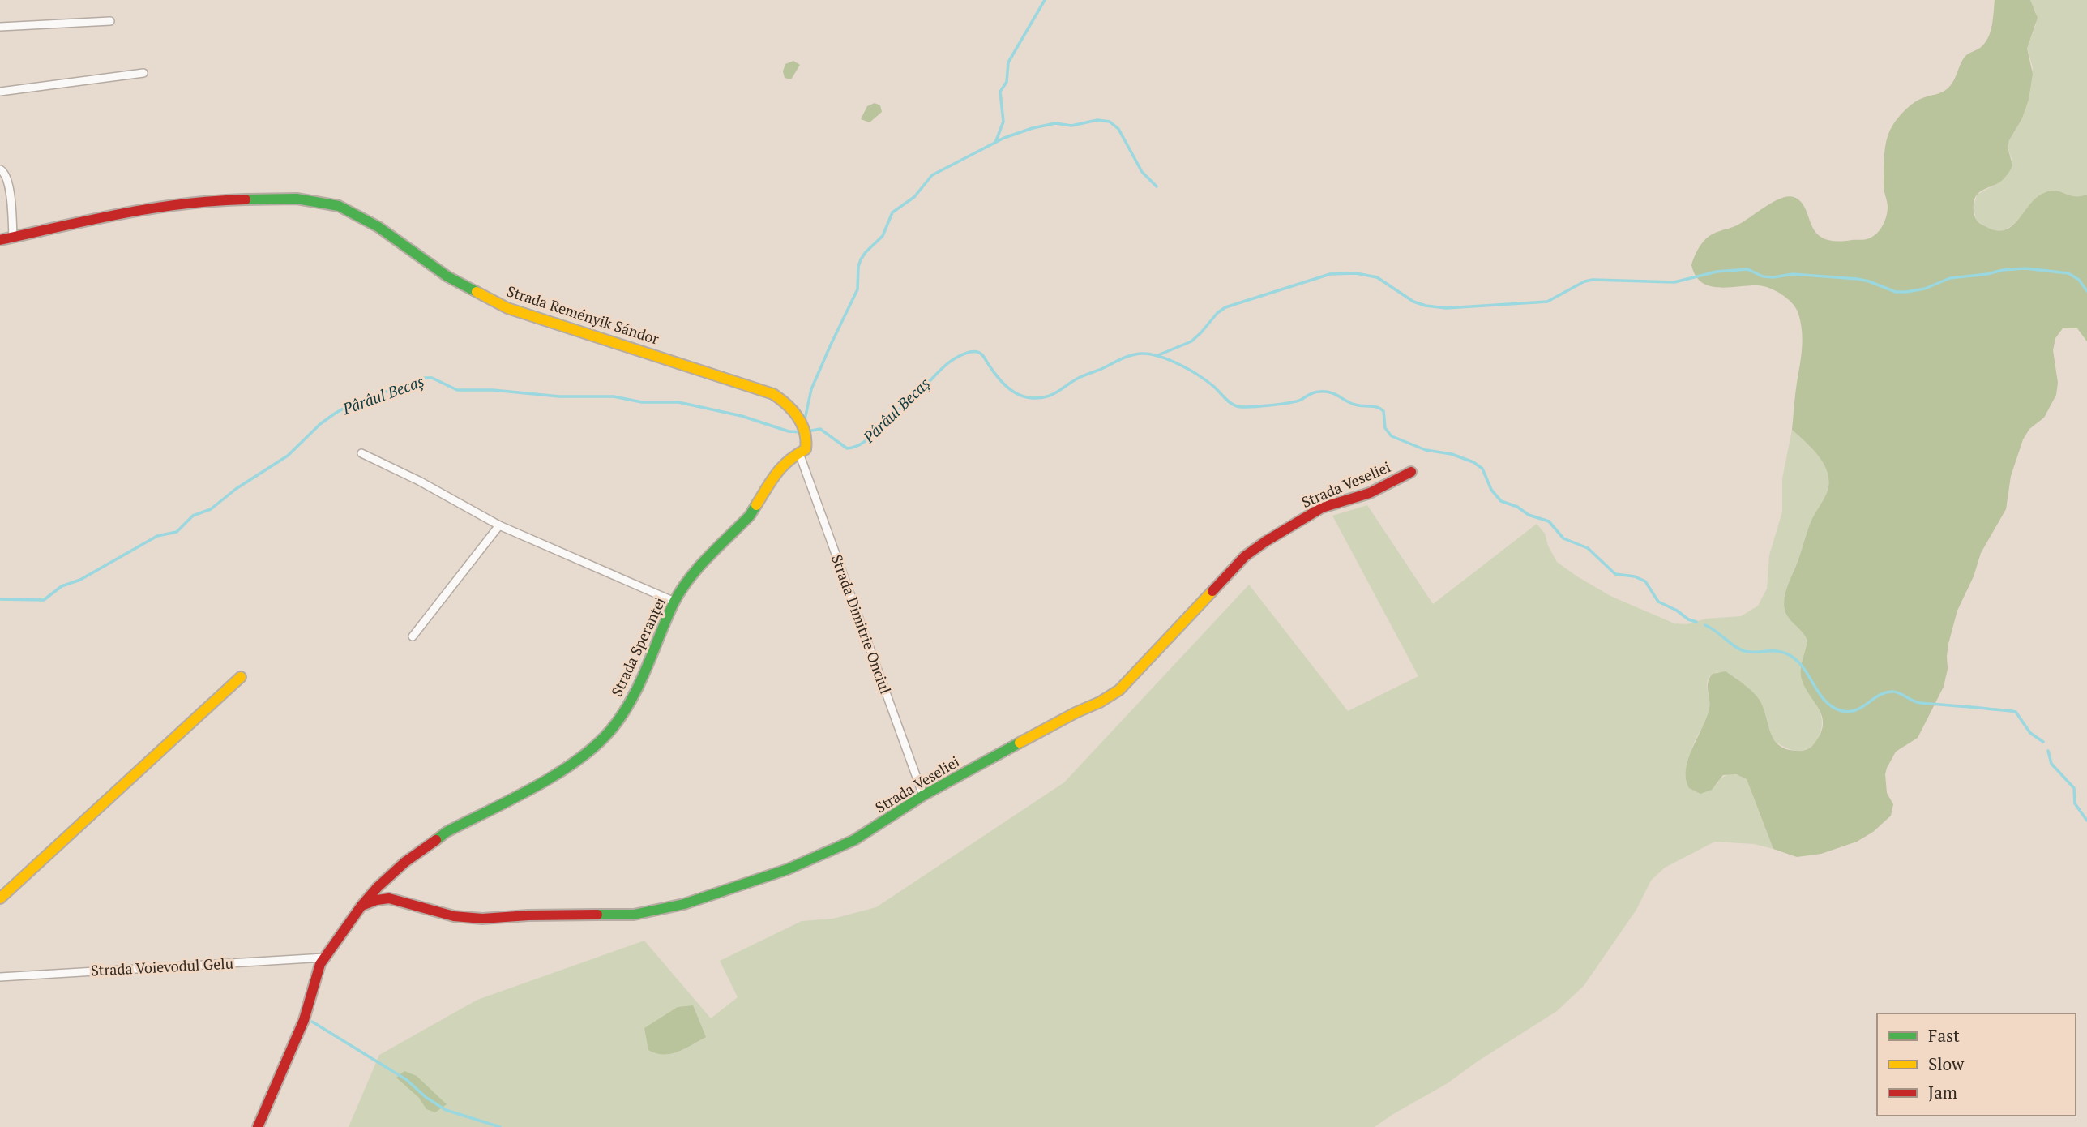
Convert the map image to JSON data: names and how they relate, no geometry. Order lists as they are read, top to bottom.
{
  "streets": {
    "street": [
      "Strada Reményik Sándor",
      "Strada Veseliei",
      "Strada Dimitrie Onciul",
      "Strada Speranței",
      "Strada Voievodul Gelu"
    ]
  },
  "crossings": [
    ["Strada Reményik Sándor", "Strada Dimitrie Onciul"],
    ["Strada Reményik Sándor", "Strada Speranței"],
    ["Strada Veseliei", "Strada Dimitrie Onciul"],
    ["Strada Veseliei", "Strada Speranței"],
    ["Strada Dimitrie Onciul", "Strada Speranței"],
    ["Strada Speranței", "Strada Voievodul Gelu"]
  ],
  "water": ["Pârâul Becaș"],
  "legend": ["Fast", "Slow", "Jam"]
}
